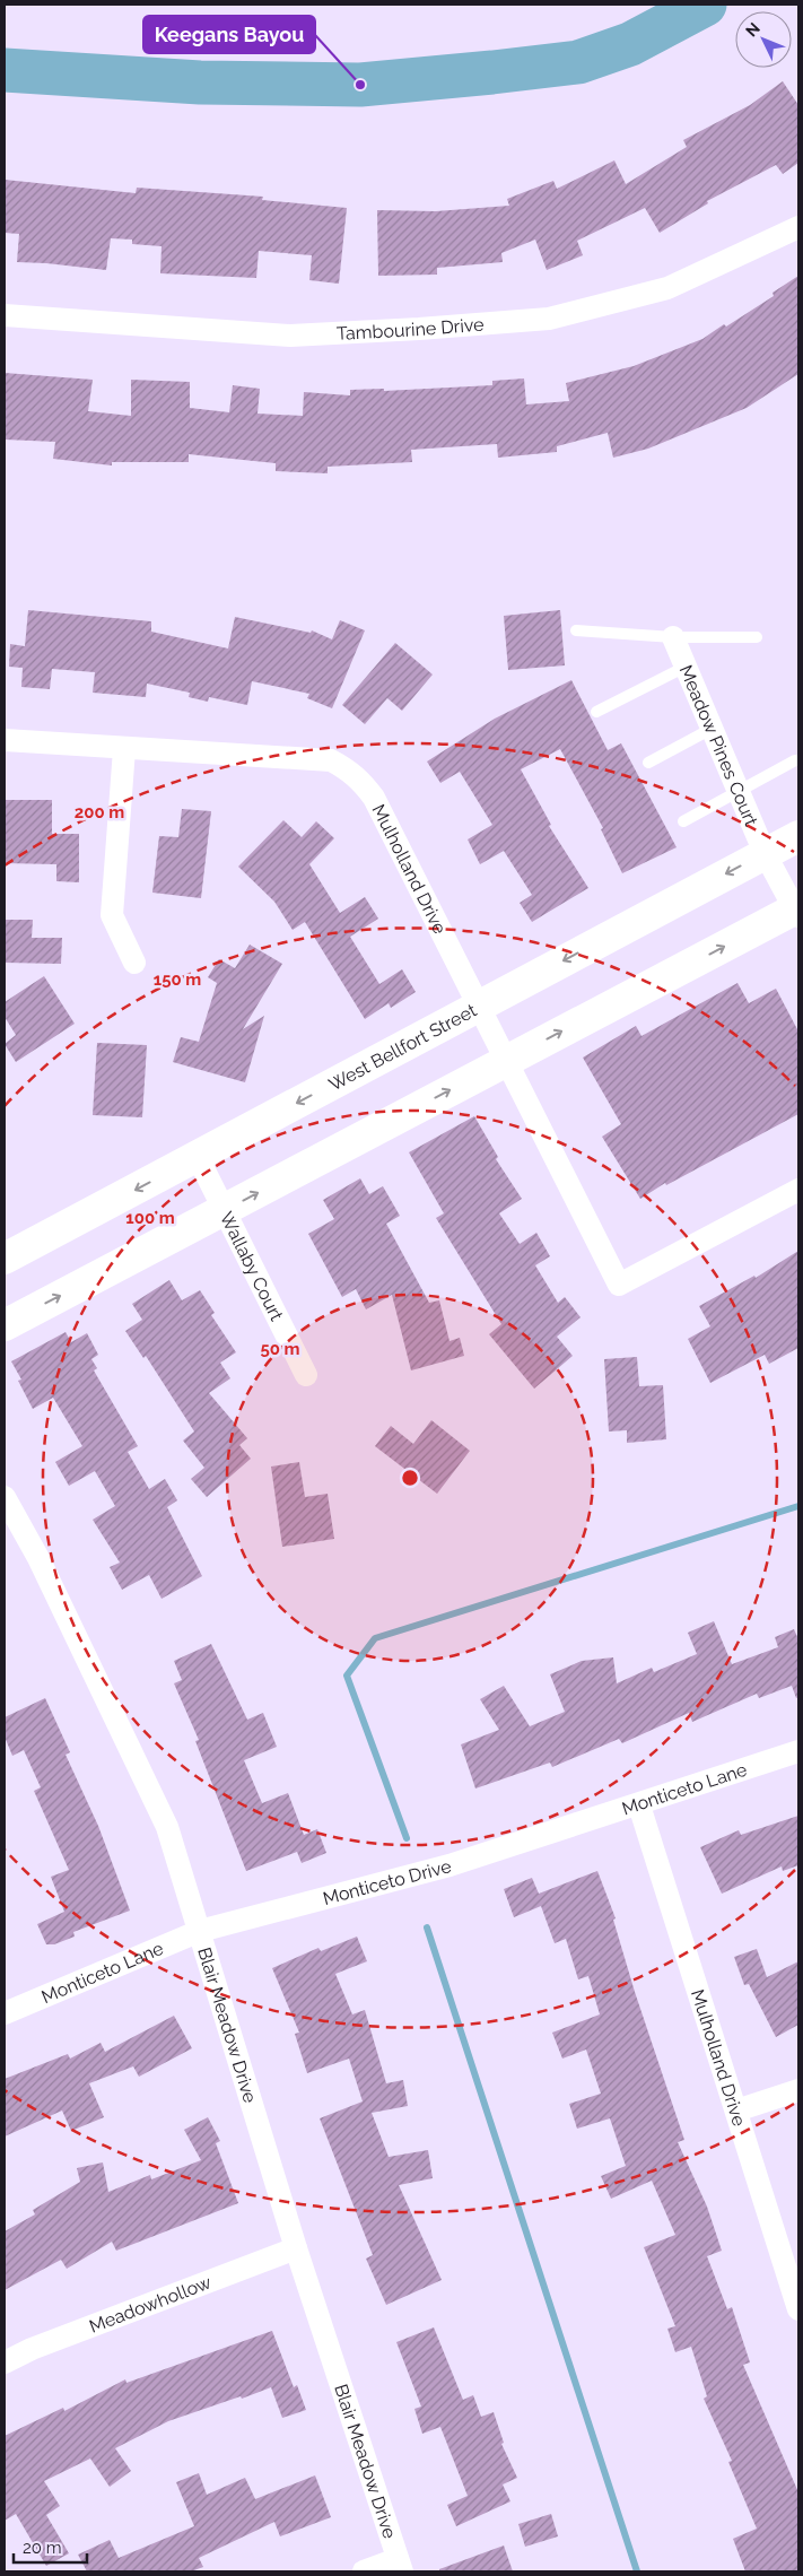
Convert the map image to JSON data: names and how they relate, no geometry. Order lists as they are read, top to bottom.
{
  "streets": {
    "main road": ["West Bellfort Street"],
    "street": [
      "Tambourine Drive",
      "Meadow Pines Court",
      "Mulholland Drive",
      "Wallaby Court",
      "Monticeto Lane",
      "Monticeto Drive",
      "Blair Meadow Drive",
      "Meadowhollow"
    ]
  },
  "crossings": [
    ["Meadow Pines Court", "West Bellfort Street"],
    ["Mulholland Drive", "West Bellfort Street"],
    ["Mulholland Drive", "Monticeto Lane"],
    ["West Bellfort Street", "Wallaby Court"],
    ["Monticeto Lane", "Monticeto Drive"],
    ["Monticeto Lane", "Blair Meadow Drive"],
    ["Monticeto Drive", "Blair Meadow Drive"],
    ["Blair Meadow Drive", "Meadowhollow"]
  ],
  "places": ["Keegans Bayou"],
  "scale_bar": "20 m",
  "north": "top left",
  "rings": [
    "200 m",
    "150 m",
    "100 m",
    "50 m"
  ]
}
